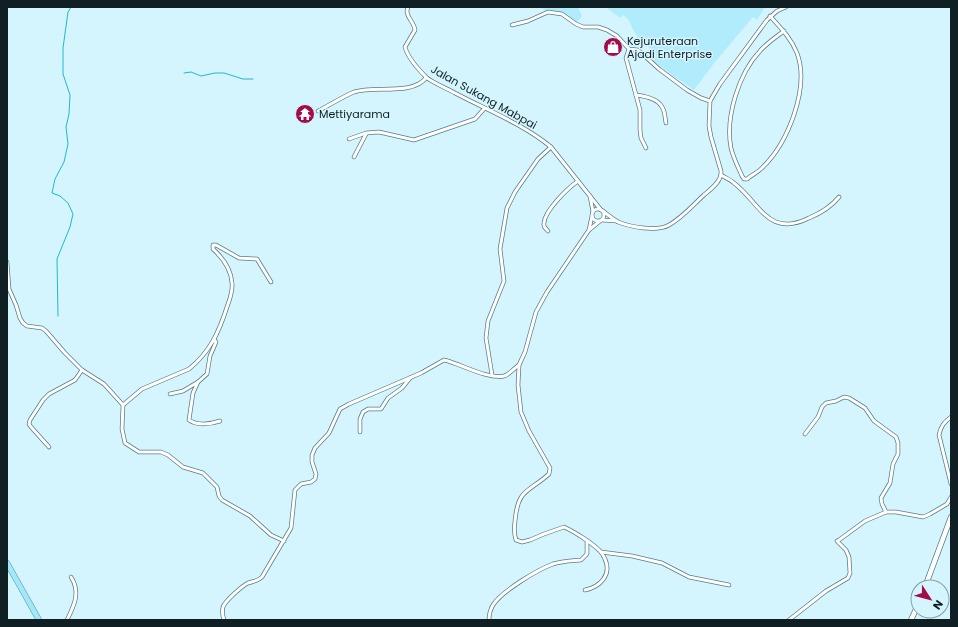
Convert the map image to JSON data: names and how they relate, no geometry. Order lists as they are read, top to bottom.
{
  "streets": {
    "street": ["Jalan Sukang Mabpai"]
  },
  "places": {
    "shop": ["Kejuruteraan Ajadi Enterprise"],
    "temple": ["Mettiyarama"]
  },
  "north": "bottom right"
}
